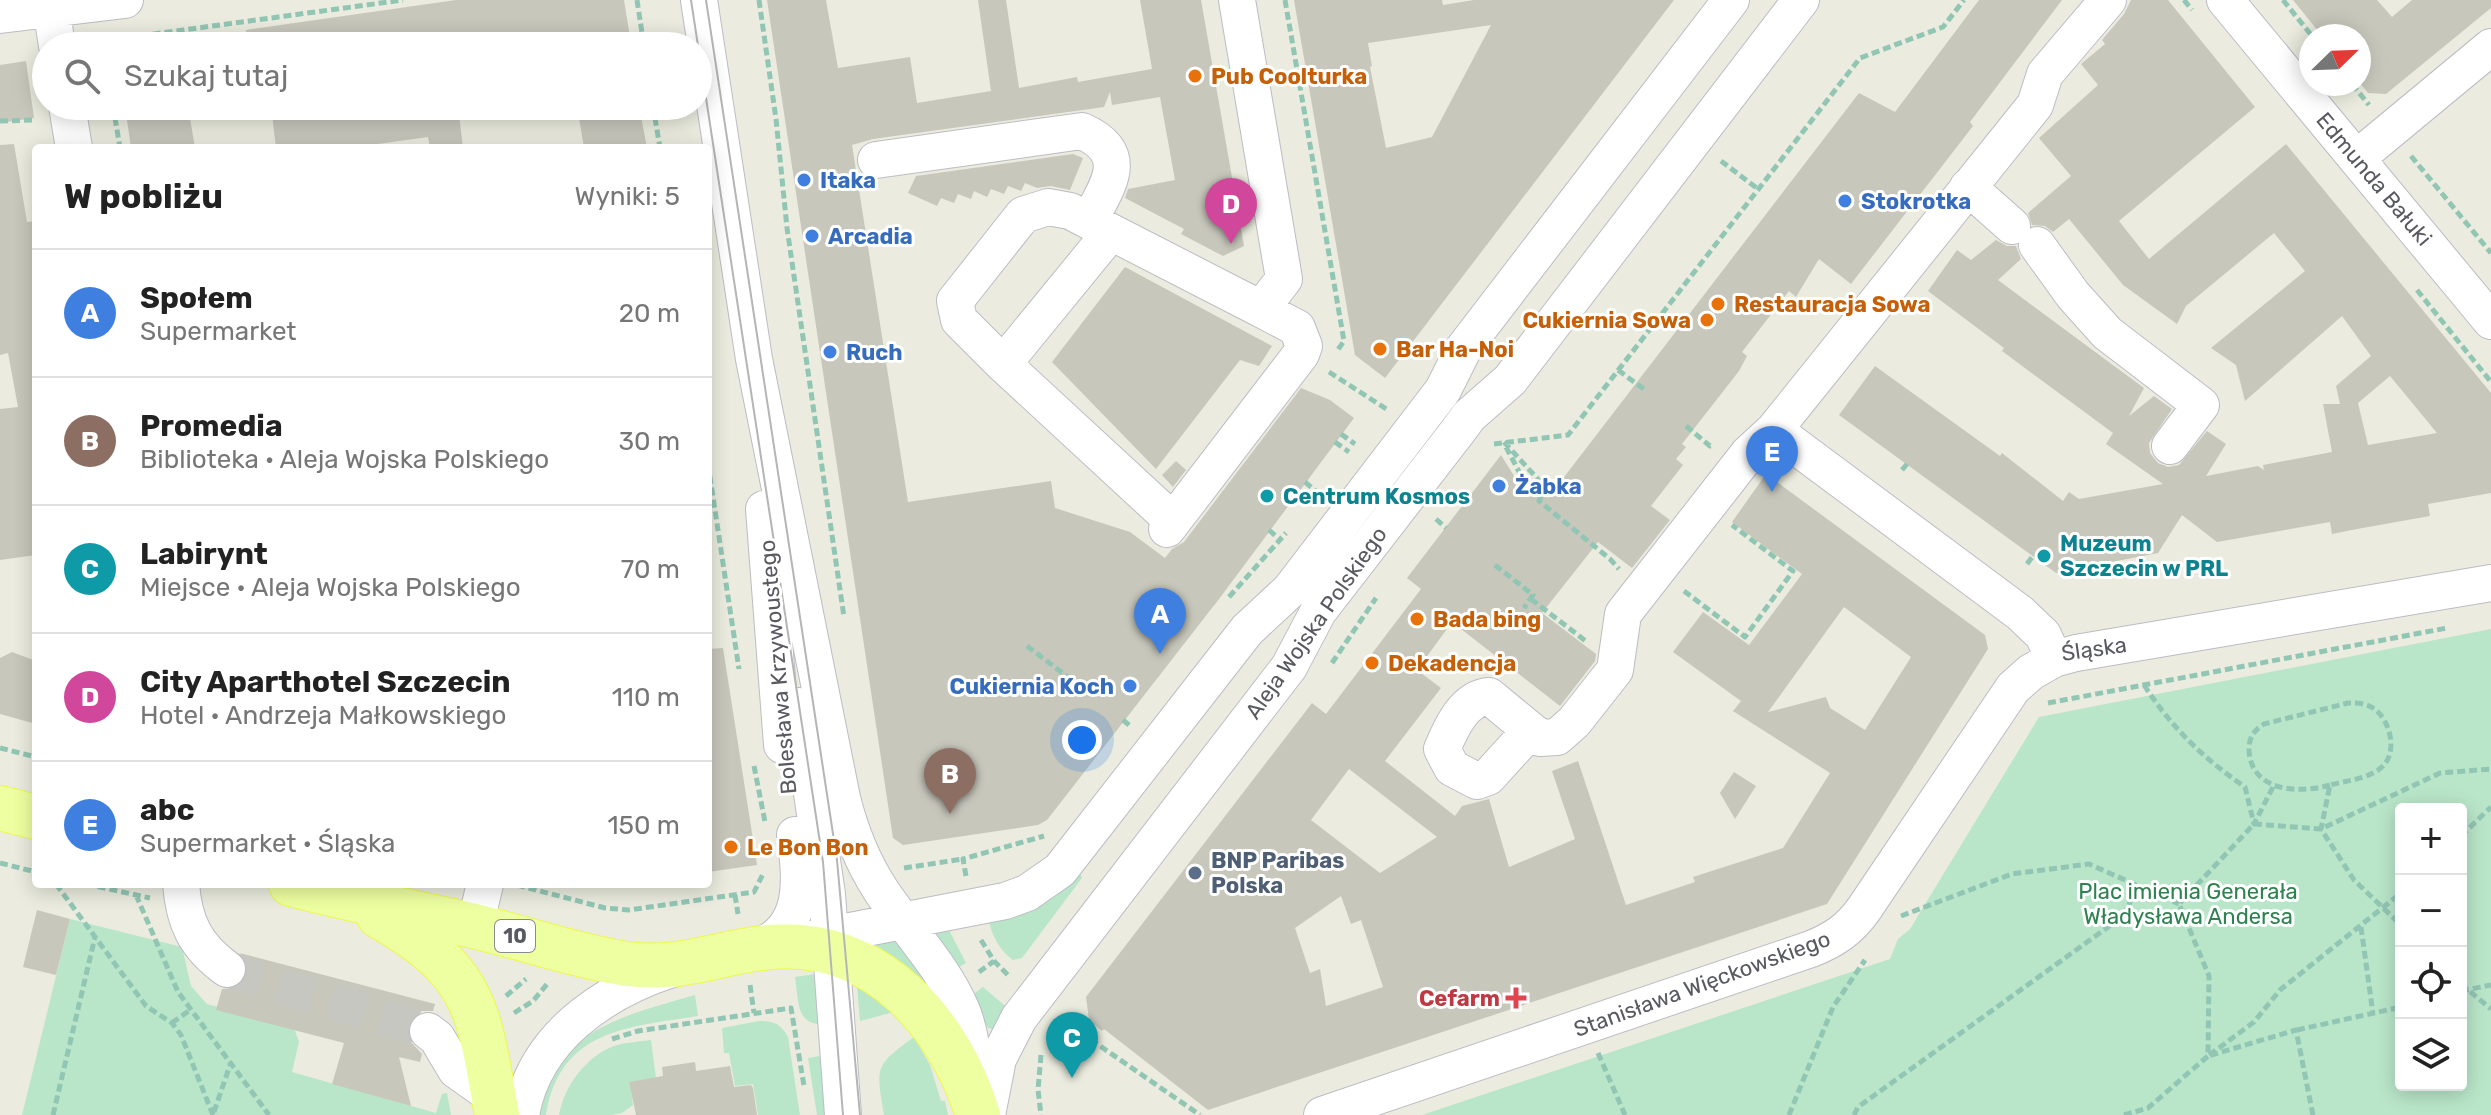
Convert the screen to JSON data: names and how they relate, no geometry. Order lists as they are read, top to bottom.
{
  "streets": {
    "main road": ["10"],
    "street": [
      "Edmunda Bałuki",
      "Aleja Wojska Polskiego",
      "Śląska",
      "Bolesława Krzywoustego",
      "Stanisława Więckowskiego"
    ]
  },
  "crossings": [
    ["Aleja Wojska Polskiego", "Bolesława Krzywoustego"],
    ["Aleja Wojska Polskiego", "10"],
    ["Śląska", "Stanisława Więckowskiego"],
    ["Bolesława Krzywoustego", "10"]
  ],
  "parks": ["Plac imienia Generała Władysława Andersa"],
  "places": {
    "other": [
      "Pub Coolturka",
      "Itaka",
      "Stokrotka",
      "Arcadia",
      "Restauracja Sowa",
      "Cukiernia Sowa",
      "Bar Ha-Noi",
      "Ruch",
      "Żabka",
      "Centrum Kosmos",
      "Muzeum Szczecin w PRL",
      "Bada bing",
      "Dekadencja",
      "Cukiernia Koch",
      "Le Bon Bon",
      "BNP Paribas Polska"
    ],
    "health": ["Cefarm"]
  },
  "north": "top right",
  "page": {
    "search": "Szukaj tutaj",
    "heading": ["W pobliżu", "Wyniki: 5"],
    "pins": [
      "D",
      "E",
      "A",
      "B",
      "C"
    ],
    "list": [
      {
        "mark": "A",
        "name": "Społem",
        "note": "Supermarket",
        "value": "20 m"
      },
      {
        "mark": "B",
        "name": "Promedia",
        "note": "Biblioteka · Aleja Wojska Polskiego",
        "value": "30 m"
      },
      {
        "mark": "C",
        "name": "Labirynt",
        "note": "Miejsce · Aleja Wojska Polskiego",
        "value": "70 m"
      },
      {
        "mark": "D",
        "name": "City Aparthotel Szczecin",
        "note": "Hotel · Andrzeja Małkowskiego",
        "value": "110 m"
      },
      {
        "mark": "E",
        "name": "abc",
        "note": "Supermarket · Śląska",
        "value": "150 m"
      }
    ],
    "map_buttons": ["+", "−"]
  }
}
